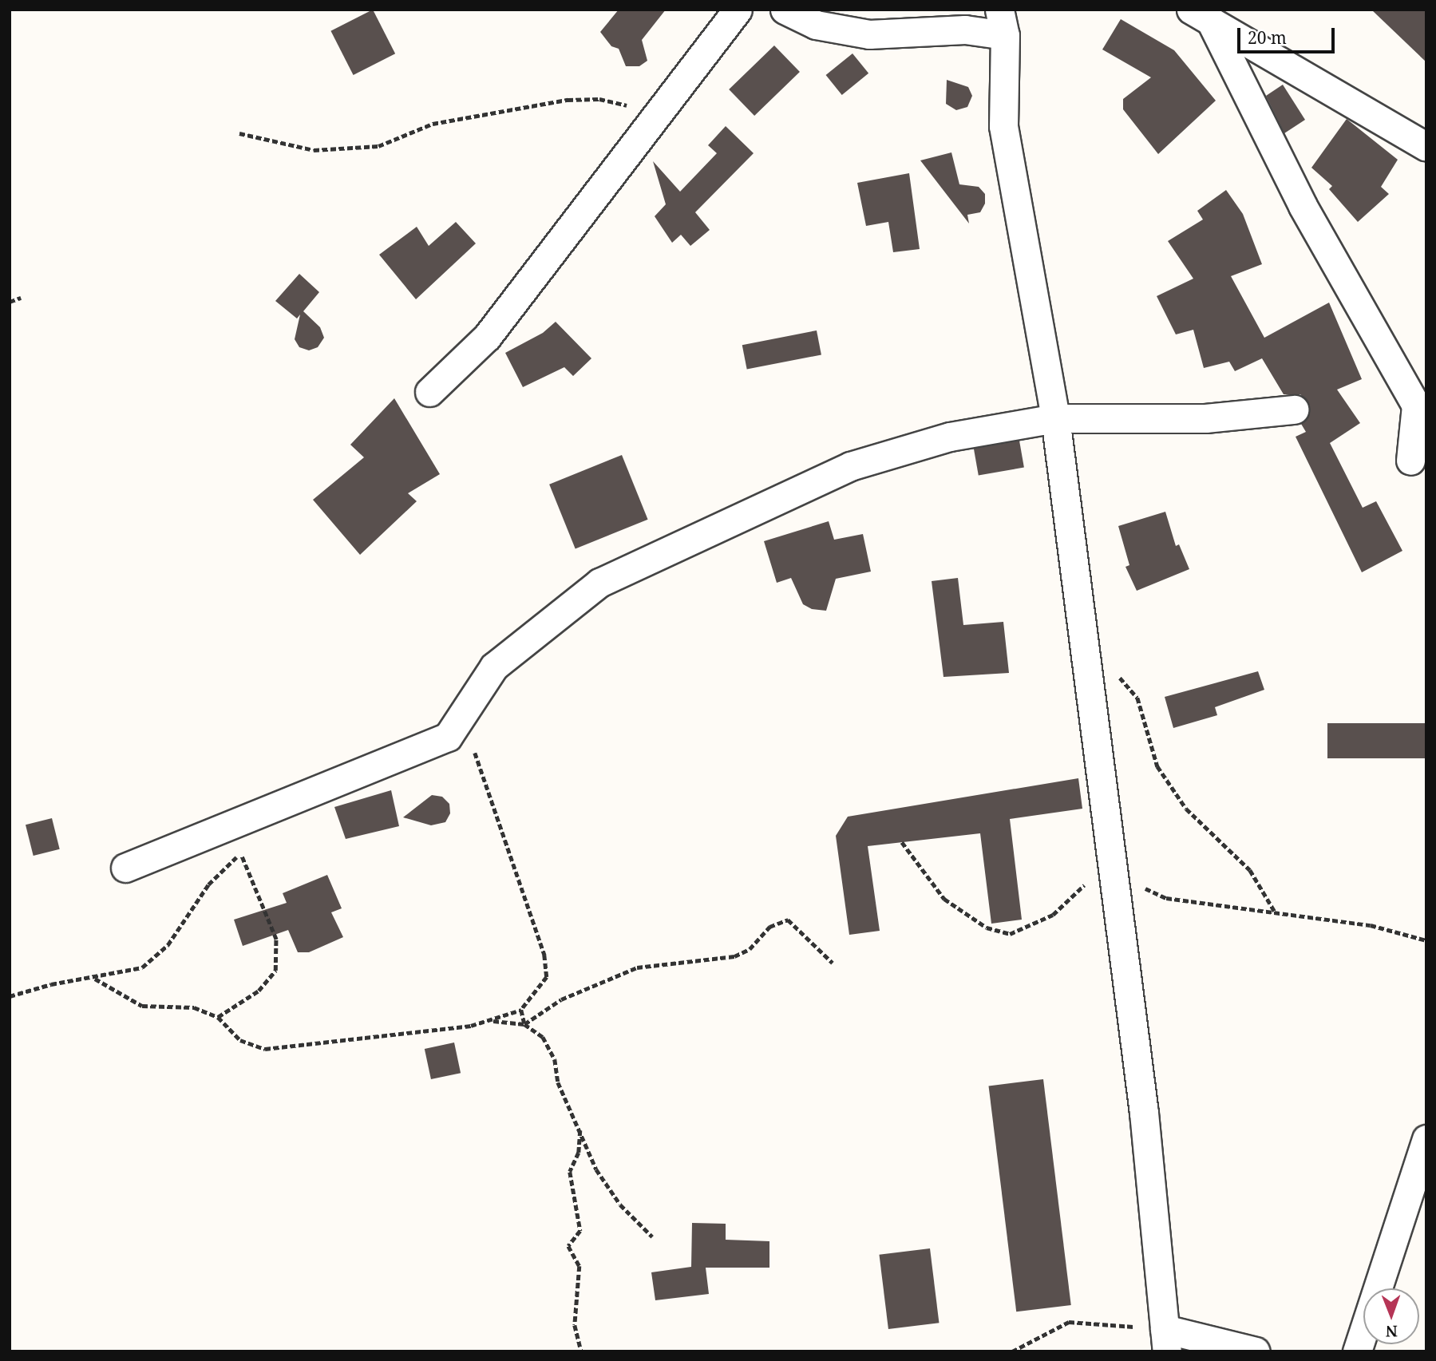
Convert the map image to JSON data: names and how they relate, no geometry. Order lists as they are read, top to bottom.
{
  "scale_bar": "20 m",
  "north": "bottom"
}
